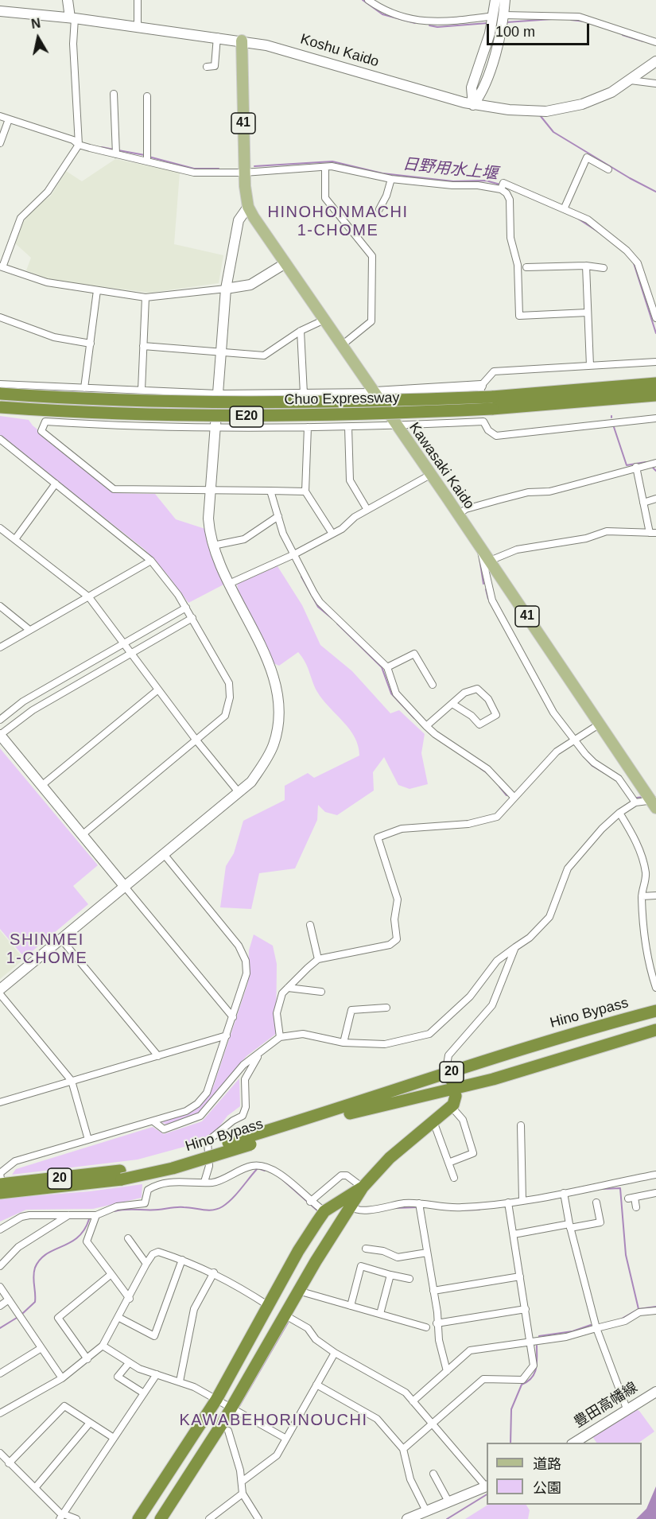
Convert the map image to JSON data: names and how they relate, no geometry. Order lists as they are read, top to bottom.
{
  "streets": {
    "highway": [
      "Chuo Expressway",
      "E20",
      "Hino Bypass",
      "20"
    ],
    "main road": ["41", "Kawasaki Kaido"],
    "street": ["Koshu Kaido", "豊田高幡線"]
  },
  "crossings": [
    ["Koshu Kaido", "Kawasaki Kaido"],
    ["Hino Bypass", "20"]
  ],
  "districts": ["HINOHONMACHI 1-CHOME", "SHINMEI 1-CHOME", "KAWABEHORINOUCHI"],
  "water": ["日野用水上堰"],
  "legend": ["道路", "公園"],
  "scale_bar": "100 m",
  "north": "top"
}
